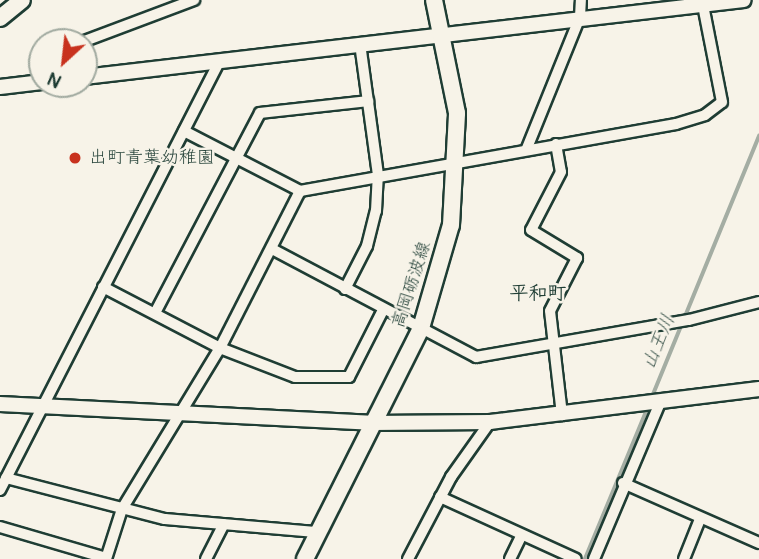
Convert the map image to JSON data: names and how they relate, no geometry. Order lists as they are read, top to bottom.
{
  "streets": {
    "main road": ["高岡砺波線"]
  },
  "districts": ["平和町"],
  "water": ["山王川"],
  "places": ["出町青葉幼稚園"],
  "north": "bottom left"
}
